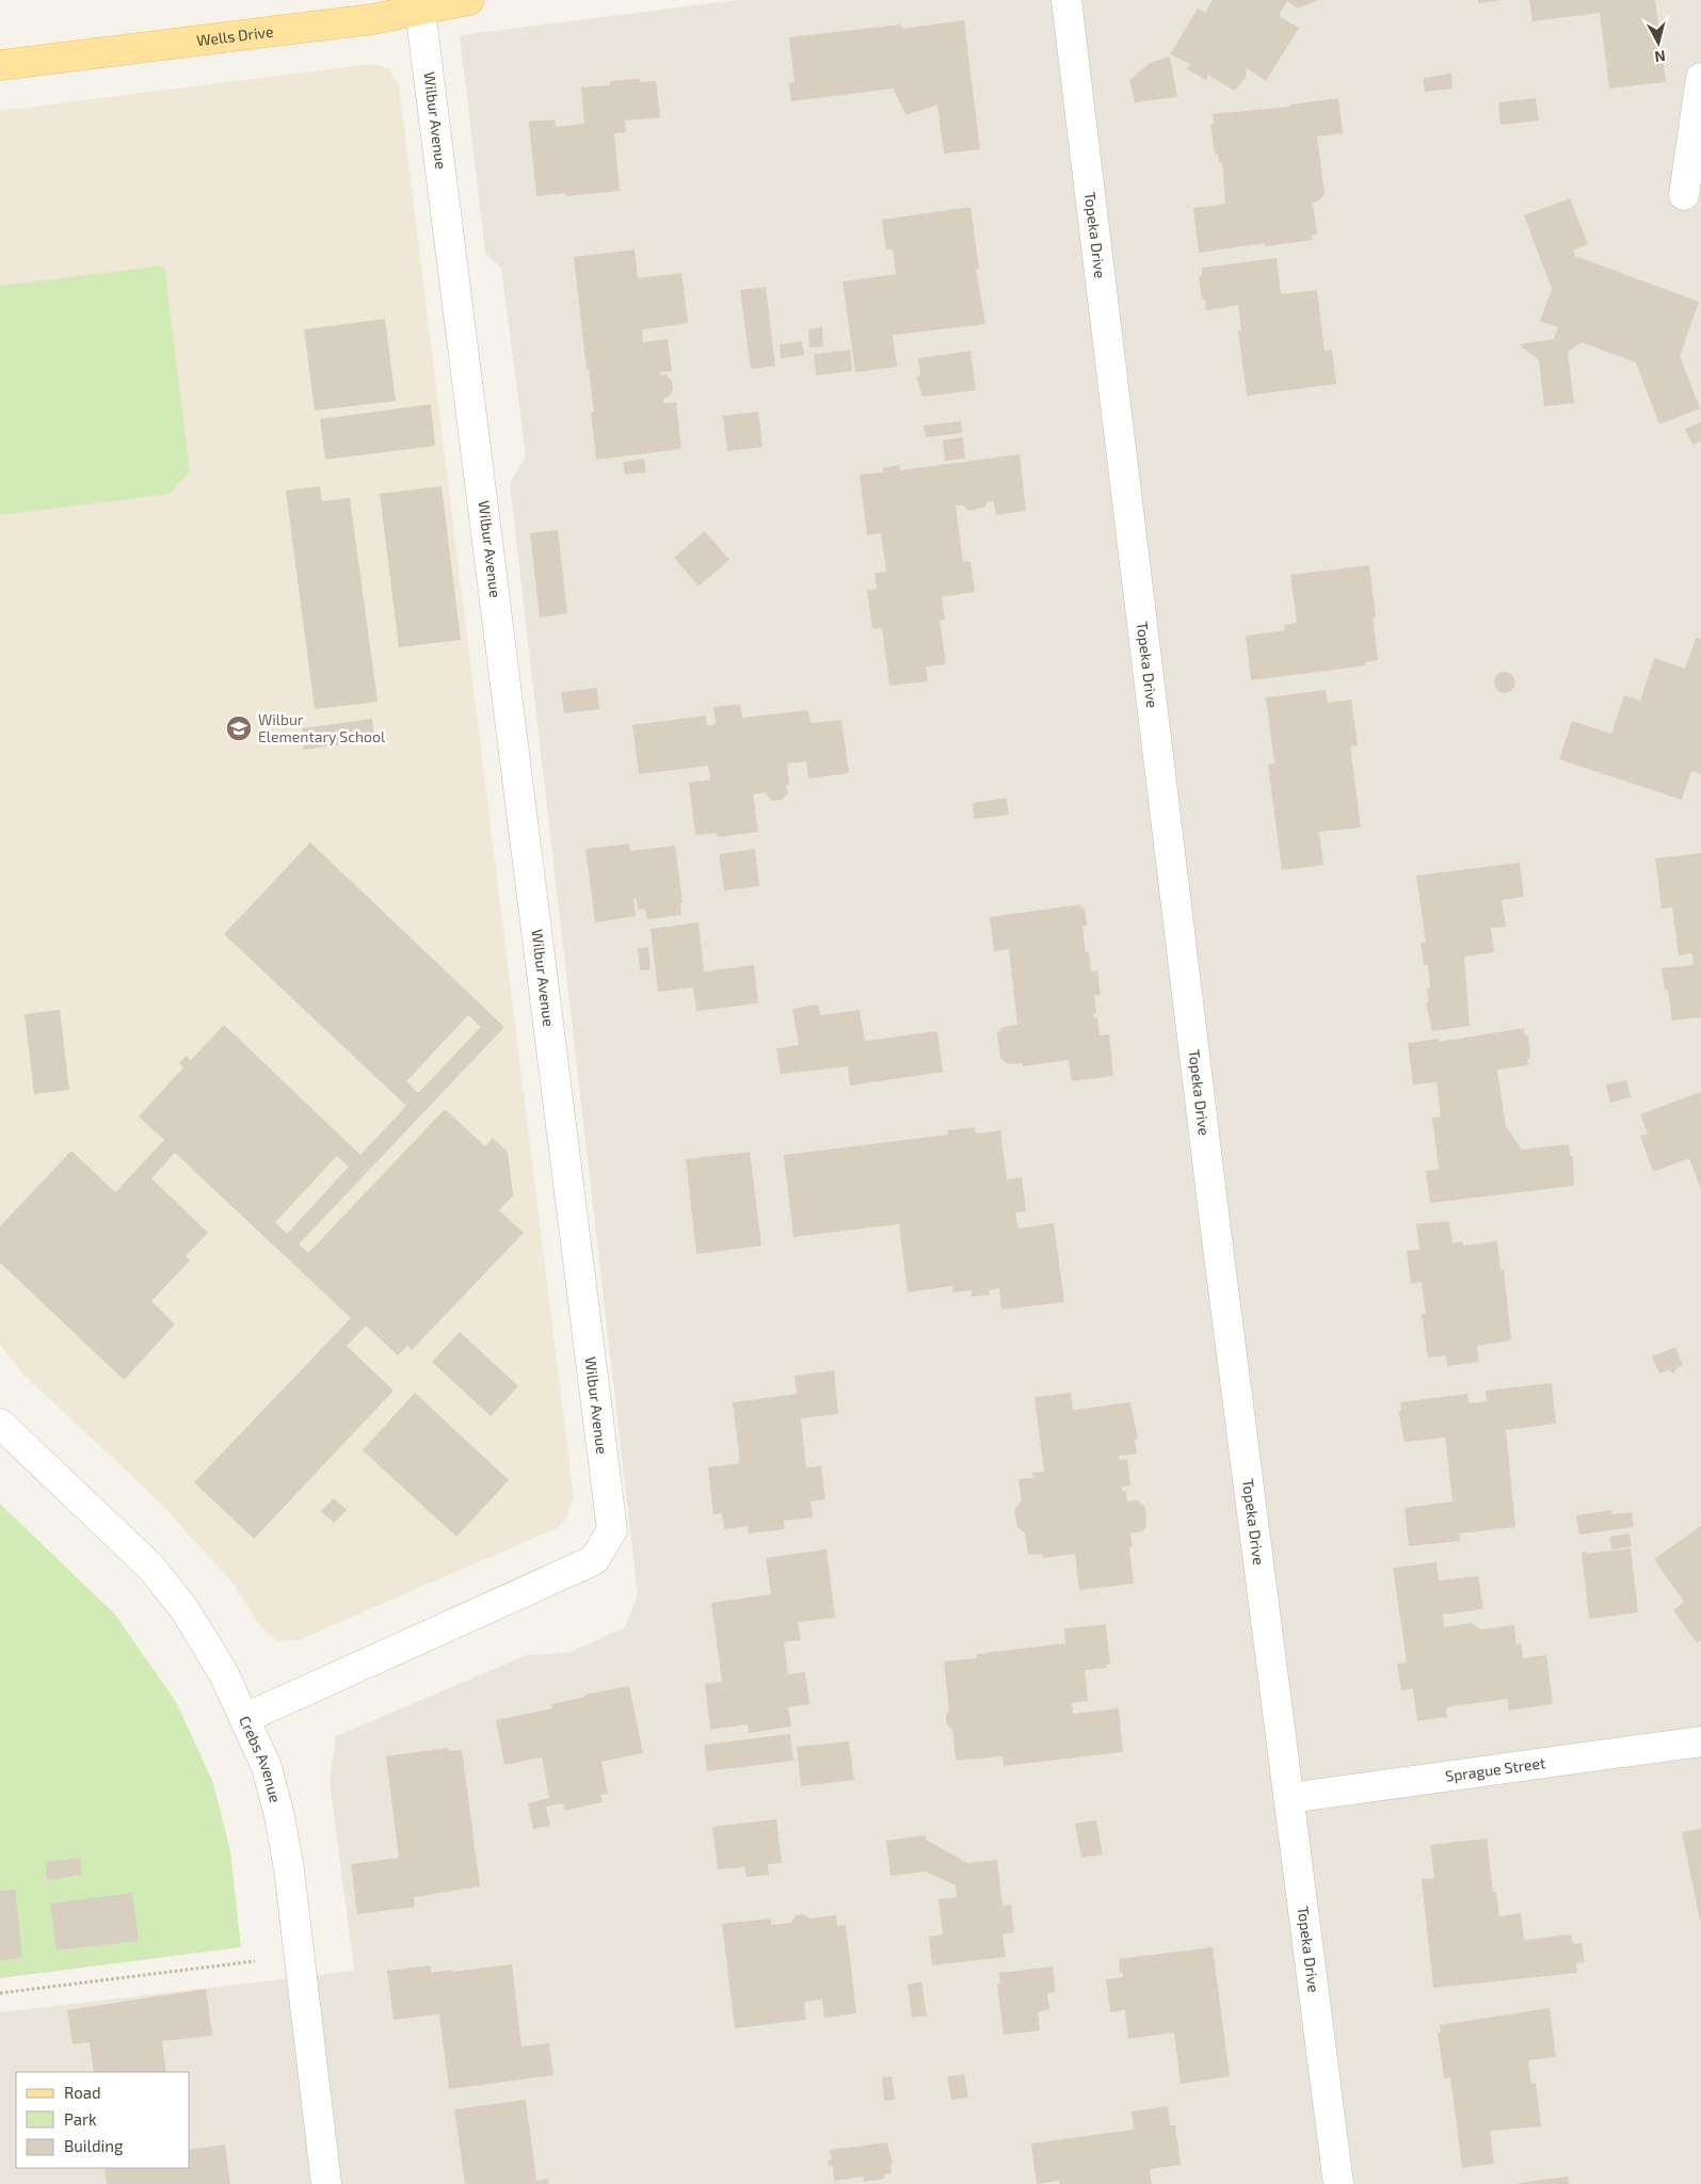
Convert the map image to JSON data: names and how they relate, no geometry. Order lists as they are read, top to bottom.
{
  "streets": {
    "main road": ["Wells Drive"],
    "street": [
      "Wilbur Avenue",
      "Topeka Drive",
      "Crebs Avenue",
      "Sprague Street"
    ]
  },
  "crossings": [
    ["Wells Drive", "Wilbur Avenue"],
    ["Wilbur Avenue", "Crebs Avenue"],
    ["Topeka Drive", "Sprague Street"]
  ],
  "places": {
    "school or university": ["Wilbur Elementary School"]
  },
  "legend": ["Road", "Park", "Building"],
  "north": "bottom"
}
